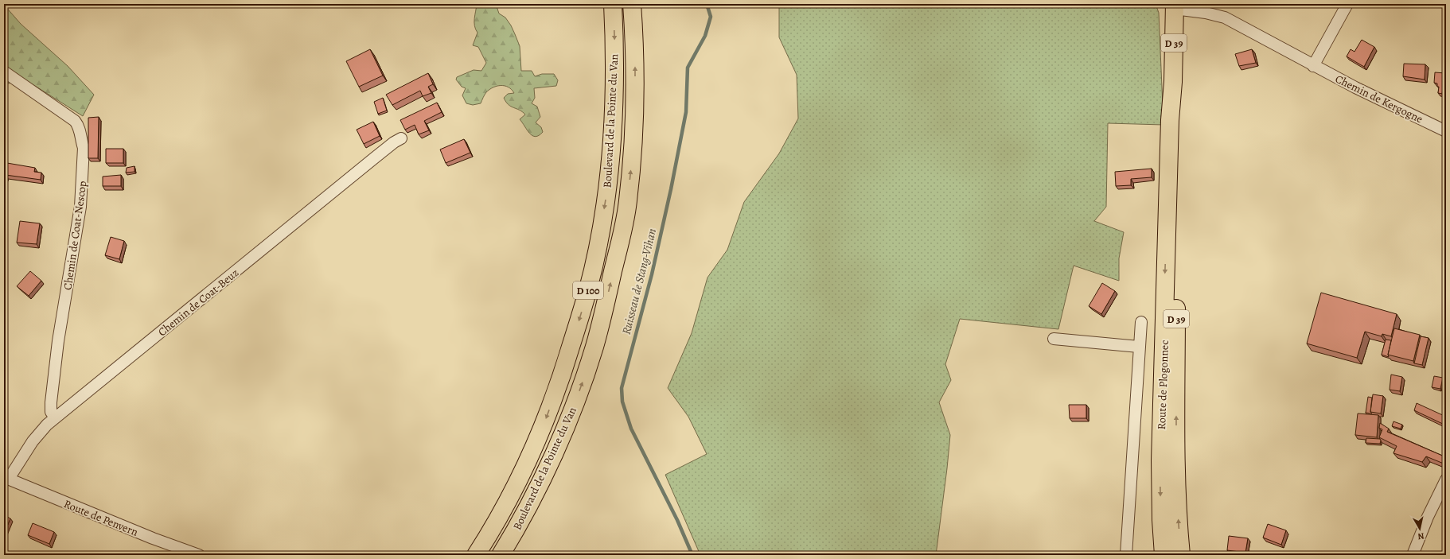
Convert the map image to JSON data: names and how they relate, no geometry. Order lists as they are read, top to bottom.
{
  "streets": {
    "main road": [
      "D 39",
      "Boulevard de la Pointe du Van",
      "D 100",
      "Route de Plogonnec"
    ],
    "street": [
      "Chemin de Kergogne",
      "Chemin de Coat-Nescop",
      "Chemin de Coat-Beuz",
      "Route de Penvern"
    ]
  },
  "crossings": [
    ["Chemin de Kergogne", "Route de Plogonnec"],
    ["Chemin de Coat-Nescop", "Chemin de Coat-Beuz"],
    ["Chemin de Coat-Beuz", "Route de Penvern"]
  ],
  "water": ["Ruisseau de Stang-Vihan"],
  "north": "bottom"
}
